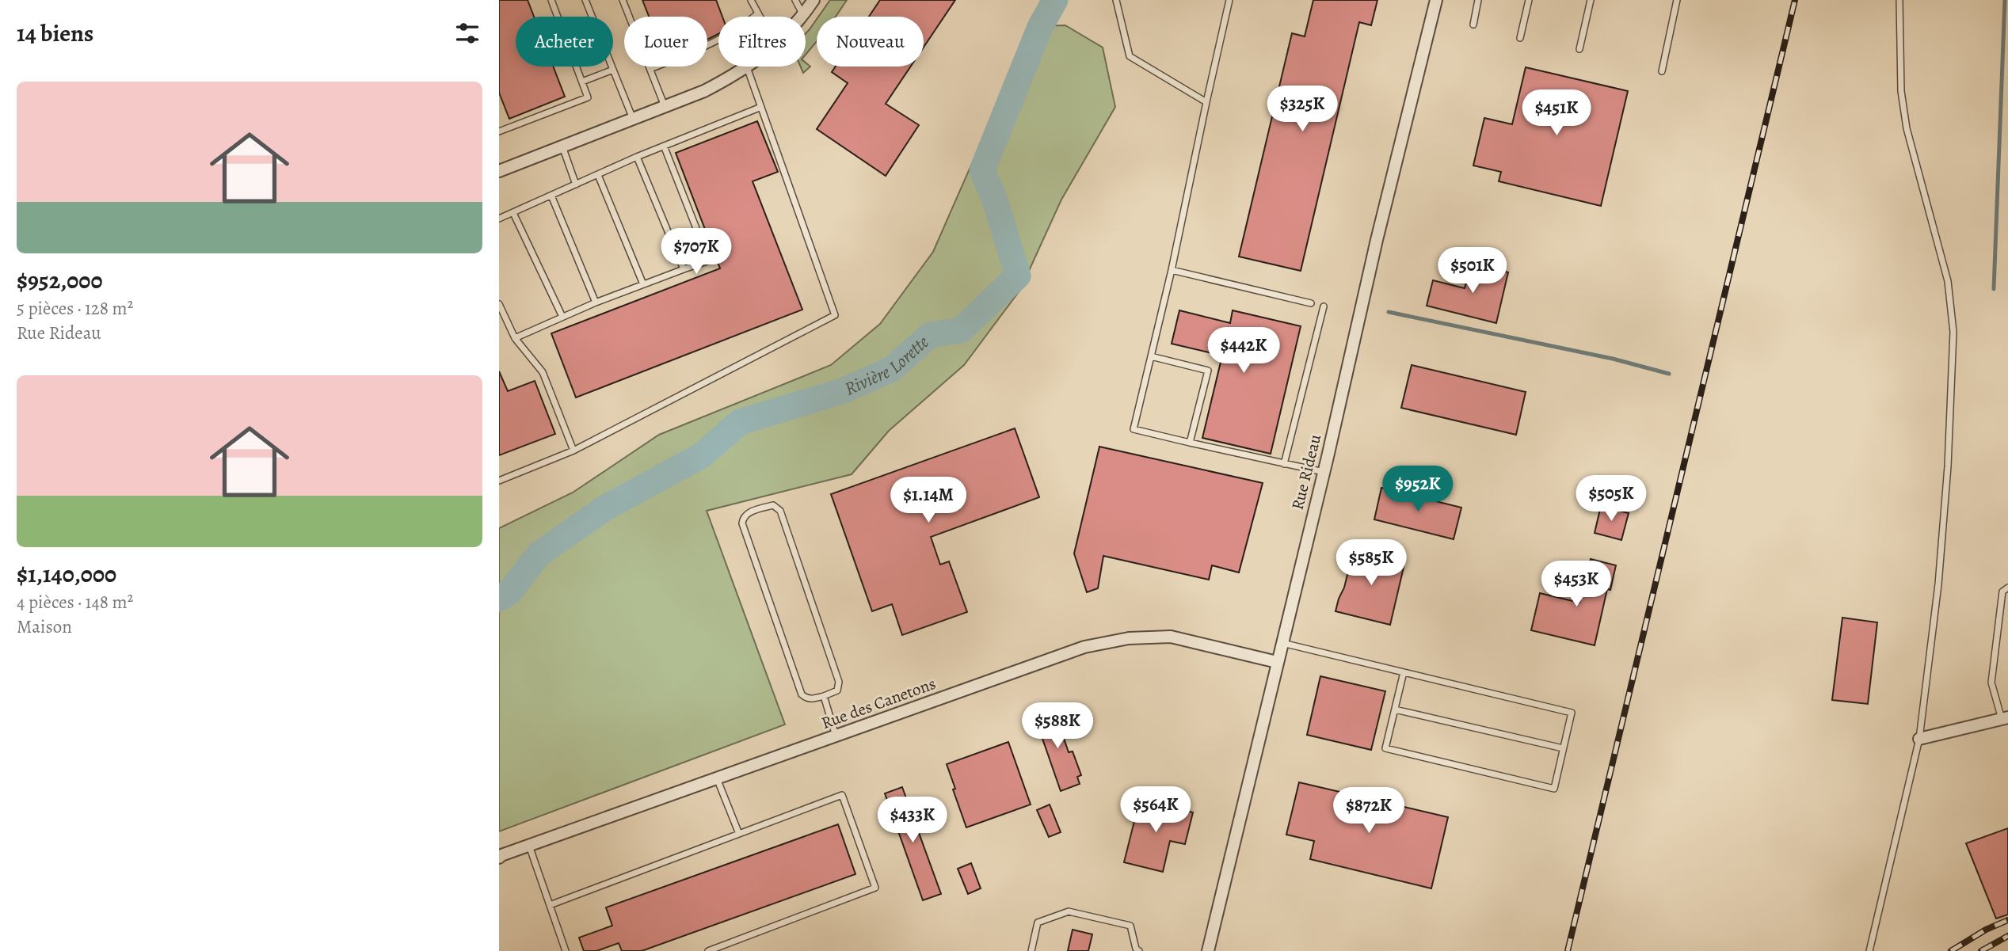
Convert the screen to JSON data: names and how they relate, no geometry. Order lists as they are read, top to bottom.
{
  "streets": {
    "street": ["Rue Rideau", "Rue des Canetons"]
  },
  "crossings": [
    ["Rue Rideau", "Rue des Canetons"]
  ],
  "water": ["Rivière Lorette"],
  "page": {
    "heading": "14 biens",
    "chip": [
      "Acheter",
      "Louer",
      "Filtres",
      "Nouveau"
    ],
    "list": [
      {
        "name": "$952,000",
        "note": "5 pièces · 128 m² · Rue Rideau"
      },
      {
        "name": "$1,140,000",
        "note": "4 pièces · 148 m² · Maison"
      }
    ],
    "price": [
      "$325K",
      "$451K",
      "$707K",
      "$501K",
      "$442K",
      "$952K",
      "$505K",
      "$1.14M",
      "$585K",
      "$453K",
      "$588K",
      "$564K",
      "$872K",
      "$433K"
    ]
  }
}
